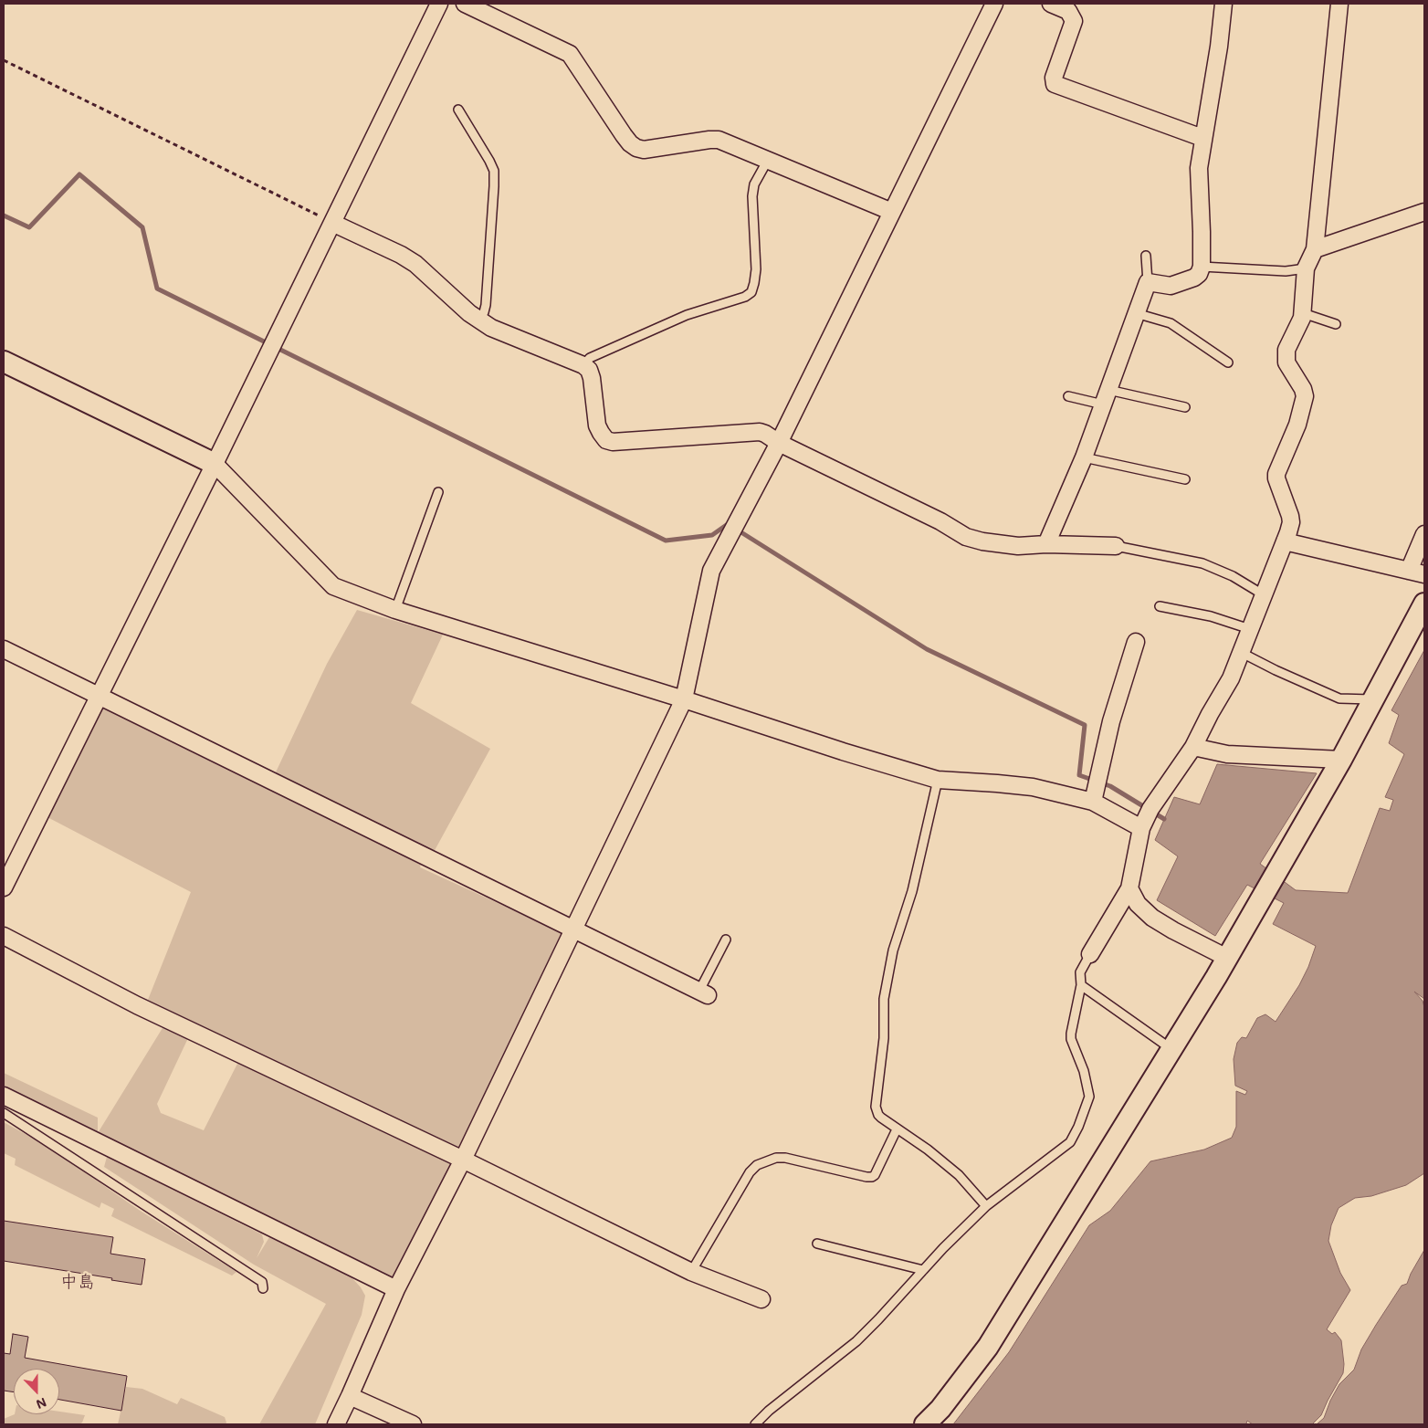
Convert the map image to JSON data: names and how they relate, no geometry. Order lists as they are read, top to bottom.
{
  "districts": ["中島"],
  "north": "bottom"
}
